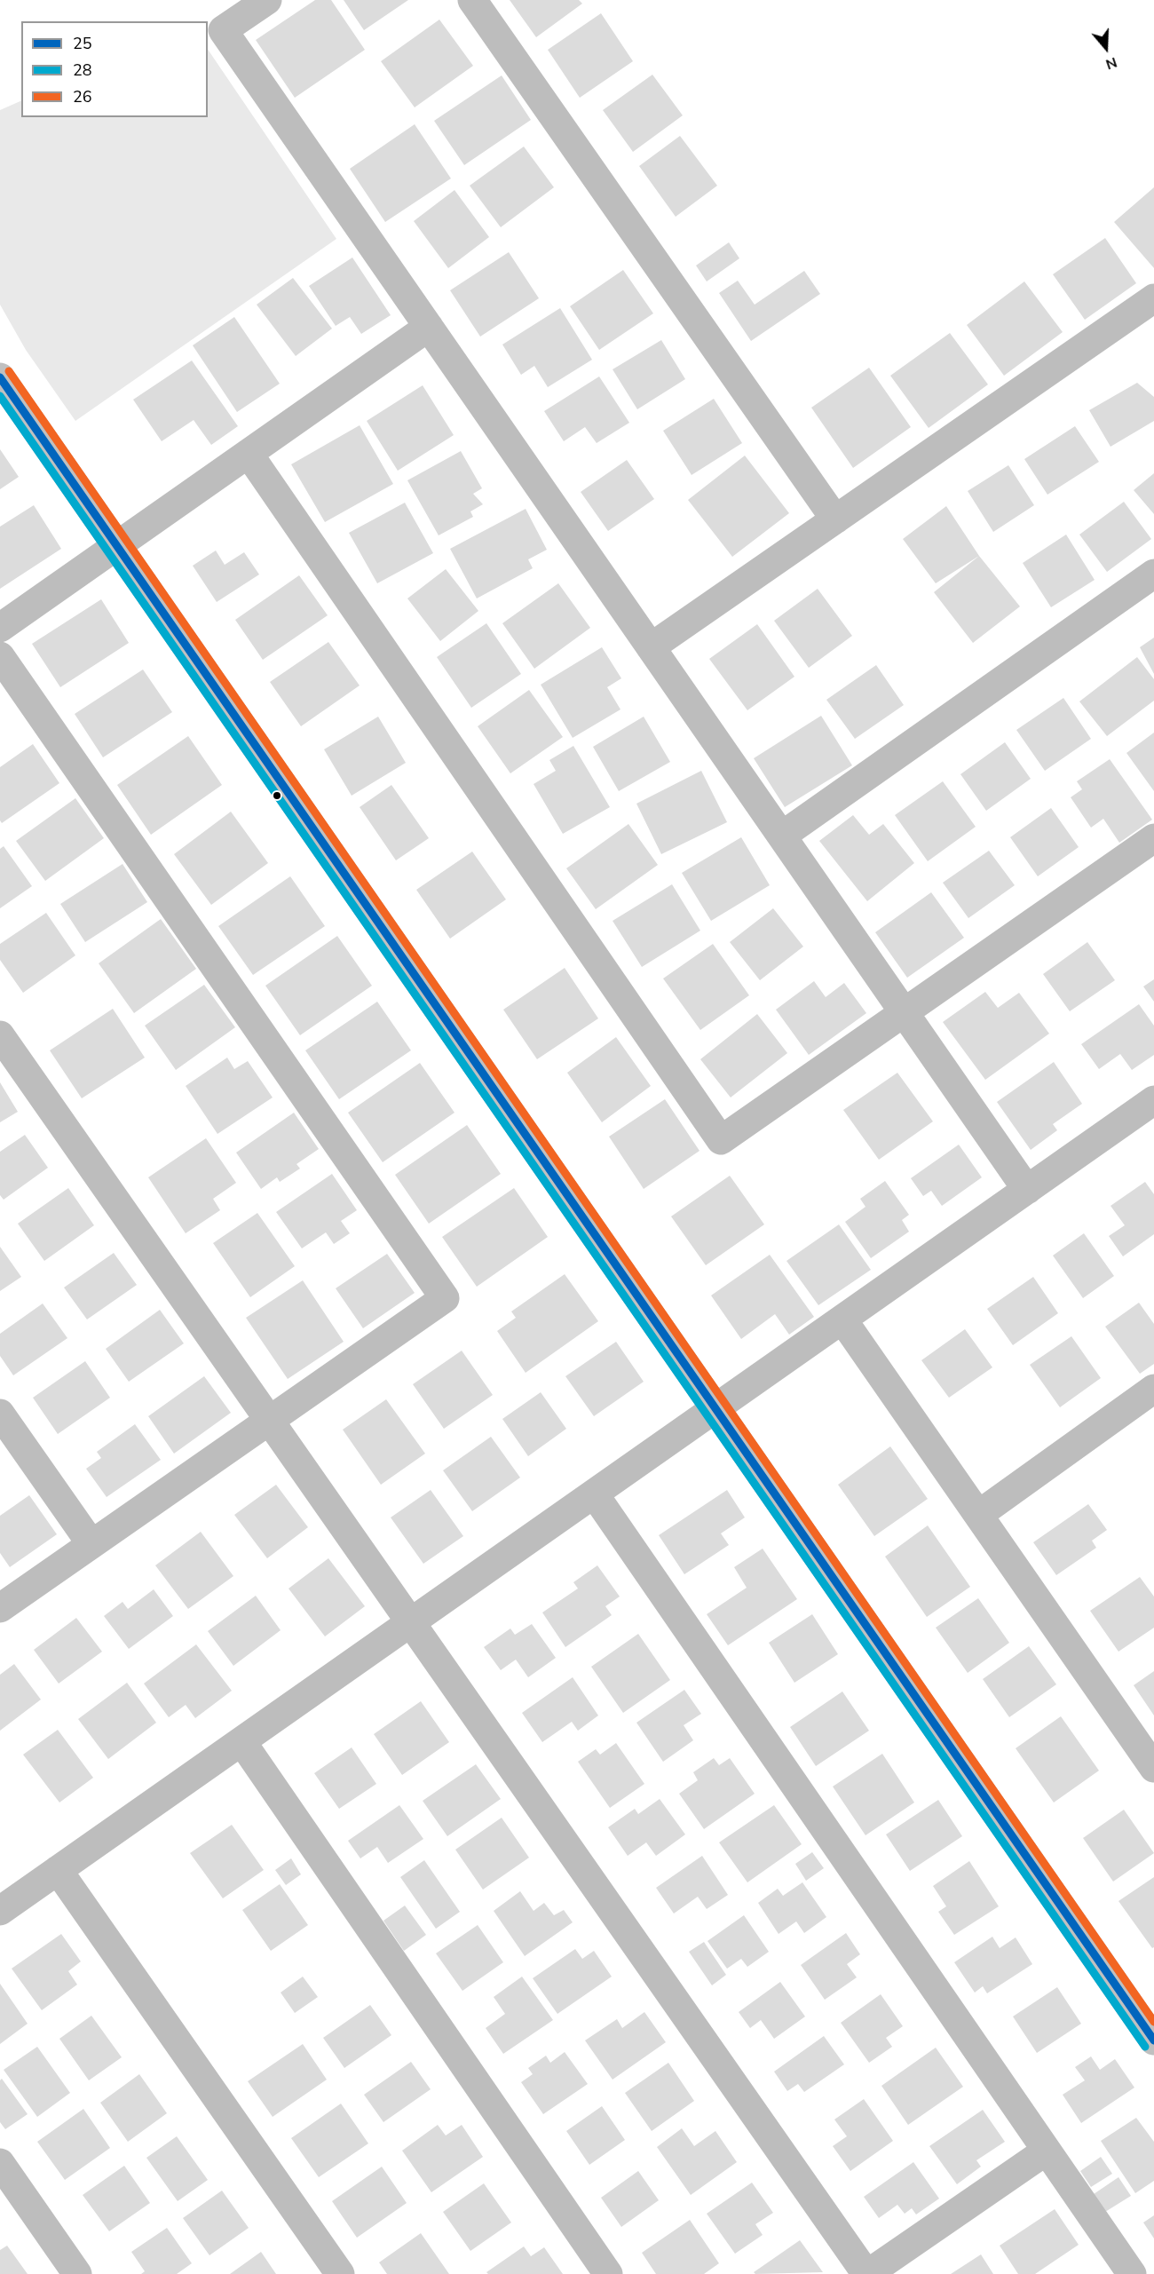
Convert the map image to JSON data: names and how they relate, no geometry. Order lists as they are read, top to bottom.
{
  "lines": ["transit line 26", "transit line 25", "transit line 28"],
  "legend": ["25", "28", "26"],
  "north": "bottom"
}
